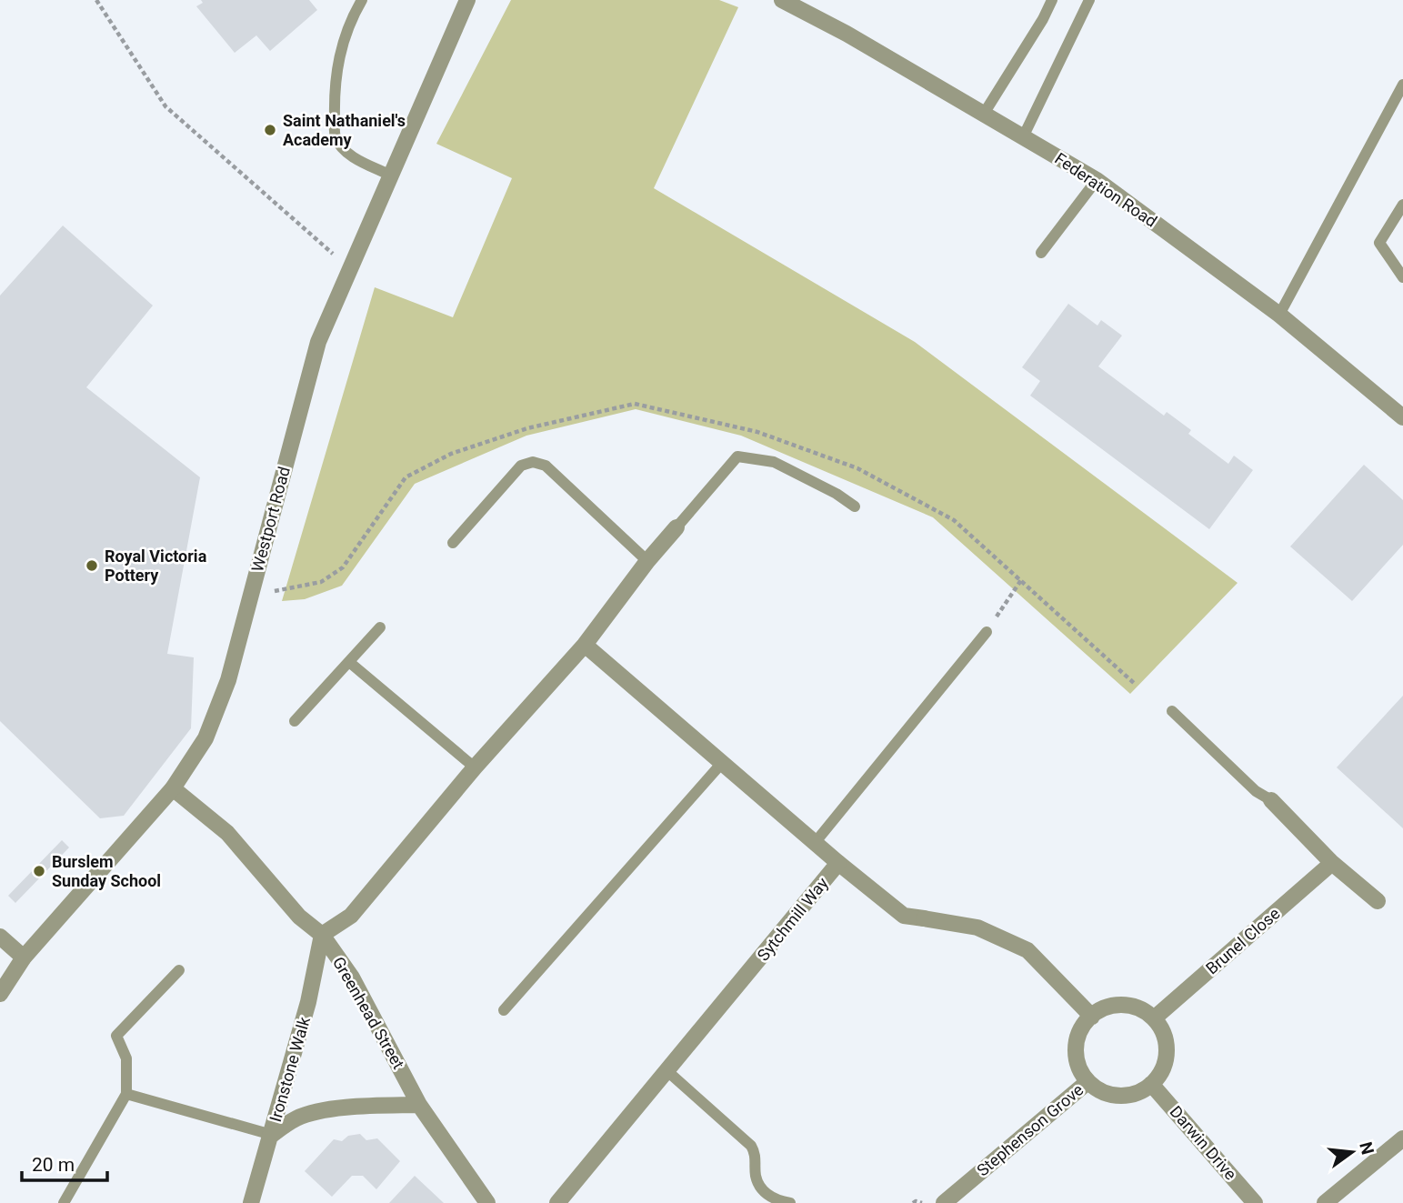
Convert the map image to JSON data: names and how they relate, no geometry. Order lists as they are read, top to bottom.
{
  "streets": {
    "street": [
      "Federation Road",
      "Westport Road",
      "Sytchmill Way",
      "Brunel Close",
      "Greenhead Street",
      "Ironstone Walk",
      "Stephenson Grove",
      "Darwin Drive"
    ]
  },
  "crossings": [
    ["Westport Road", "Greenhead Street"],
    ["Brunel Close", "Stephenson Grove"],
    ["Brunel Close", "Darwin Drive"],
    ["Greenhead Street", "Ironstone Walk"],
    ["Stephenson Grove", "Darwin Drive"]
  ],
  "places": ["Saint Nathaniel's Academy", "Royal Victoria Pottery", "Burslem Sunday School"],
  "scale_bar": "20 m",
  "north": "right"
}
